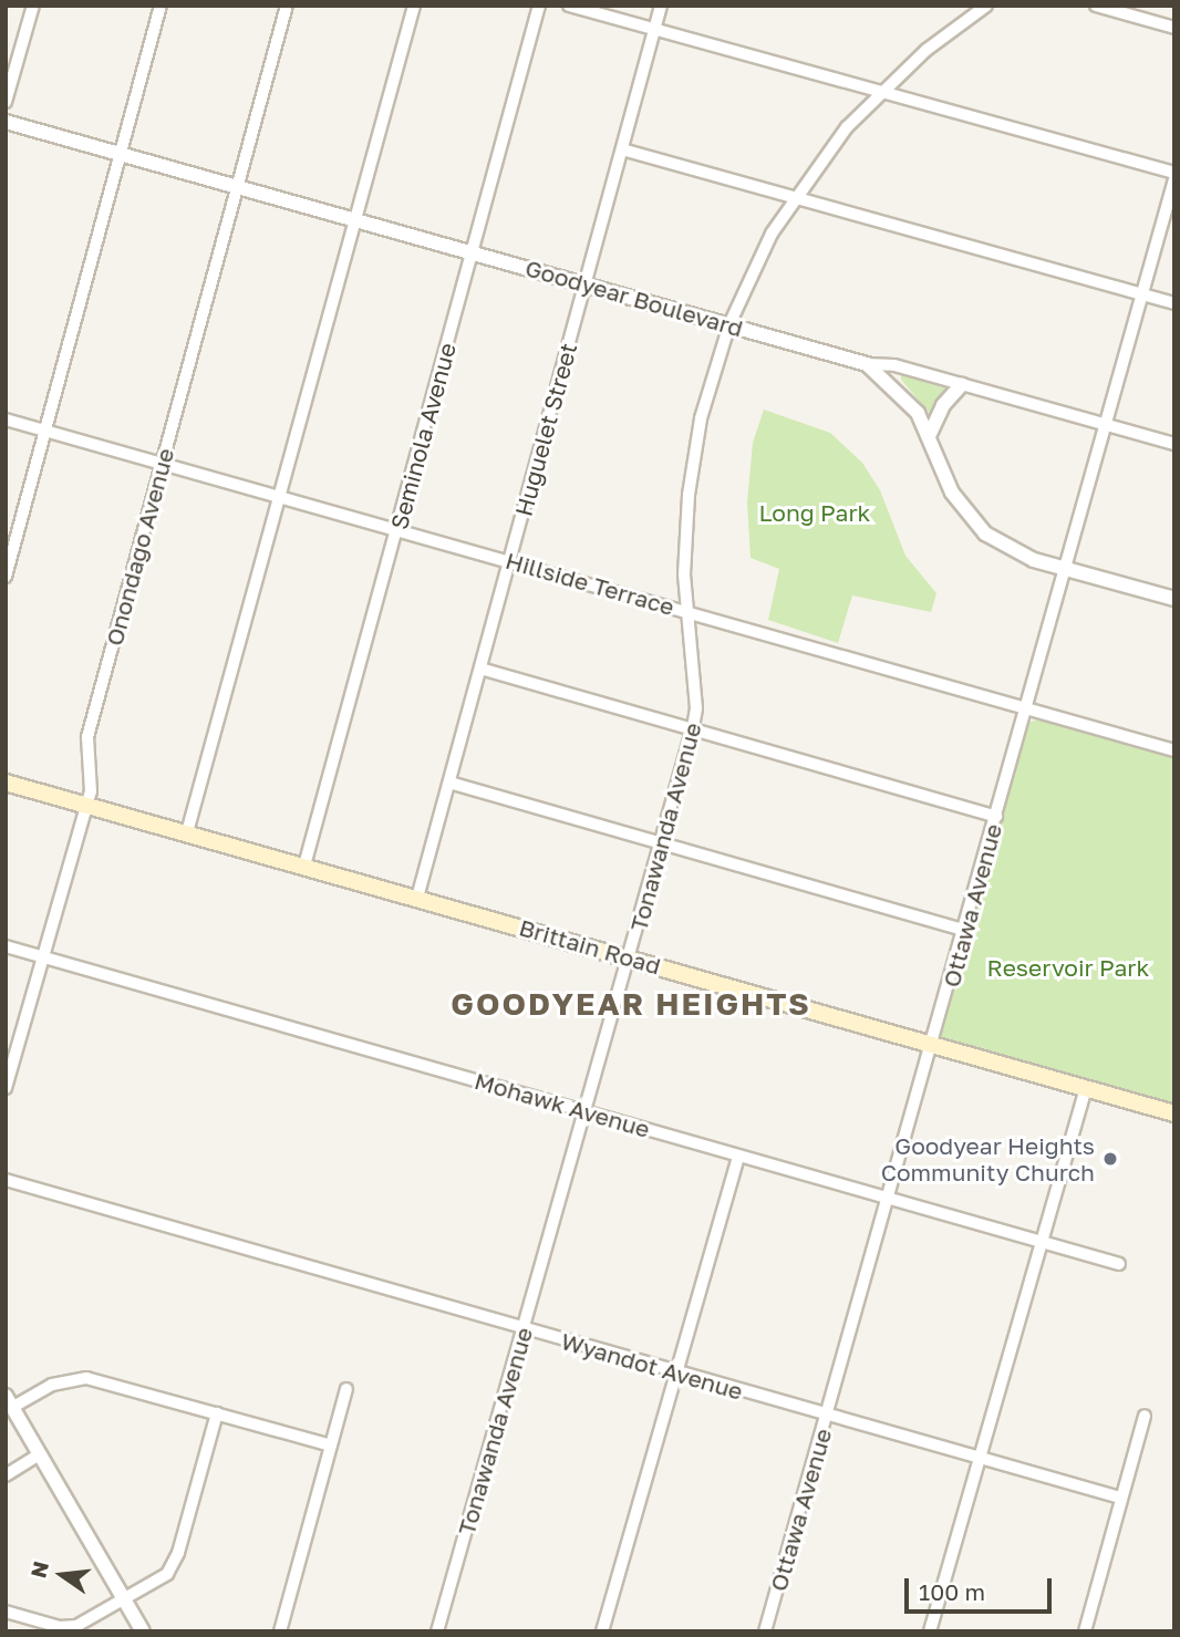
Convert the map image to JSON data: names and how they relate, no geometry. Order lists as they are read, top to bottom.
{
  "streets": {
    "main road": ["Brittain Road"],
    "street": [
      "Goodyear Boulevard",
      "Huguelet Street",
      "Seminola Avenue",
      "Onondago Avenue",
      "Hillside Terrace",
      "Tonawanda Avenue",
      "Ottawa Avenue",
      "Mohawk Avenue",
      "Wyandot Avenue"
    ]
  },
  "crossings": [
    ["Goodyear Boulevard", "Huguelet Street"],
    ["Goodyear Boulevard", "Seminola Avenue"],
    ["Goodyear Boulevard", "Onondago Avenue"],
    ["Goodyear Boulevard", "Tonawanda Avenue"],
    ["Goodyear Boulevard", "Ottawa Avenue"],
    ["Huguelet Street", "Hillside Terrace"],
    ["Huguelet Street", "Brittain Road"],
    ["Seminola Avenue", "Hillside Terrace"],
    ["Seminola Avenue", "Brittain Road"],
    ["Onondago Avenue", "Hillside Terrace"],
    ["Onondago Avenue", "Brittain Road"],
    ["Onondago Avenue", "Mohawk Avenue"],
    ["Hillside Terrace", "Tonawanda Avenue"],
    ["Hillside Terrace", "Ottawa Avenue"],
    ["Tonawanda Avenue", "Brittain Road"],
    ["Tonawanda Avenue", "Mohawk Avenue"],
    ["Tonawanda Avenue", "Wyandot Avenue"],
    ["Ottawa Avenue", "Brittain Road"],
    ["Ottawa Avenue", "Mohawk Avenue"],
    ["Ottawa Avenue", "Wyandot Avenue"]
  ],
  "districts": ["GOODYEAR HEIGHTS"],
  "parks": ["Long Park", "Reservoir Park"],
  "places": ["Goodyear Heights Community Church"],
  "scale_bar": "100 m",
  "north": "left"
}
